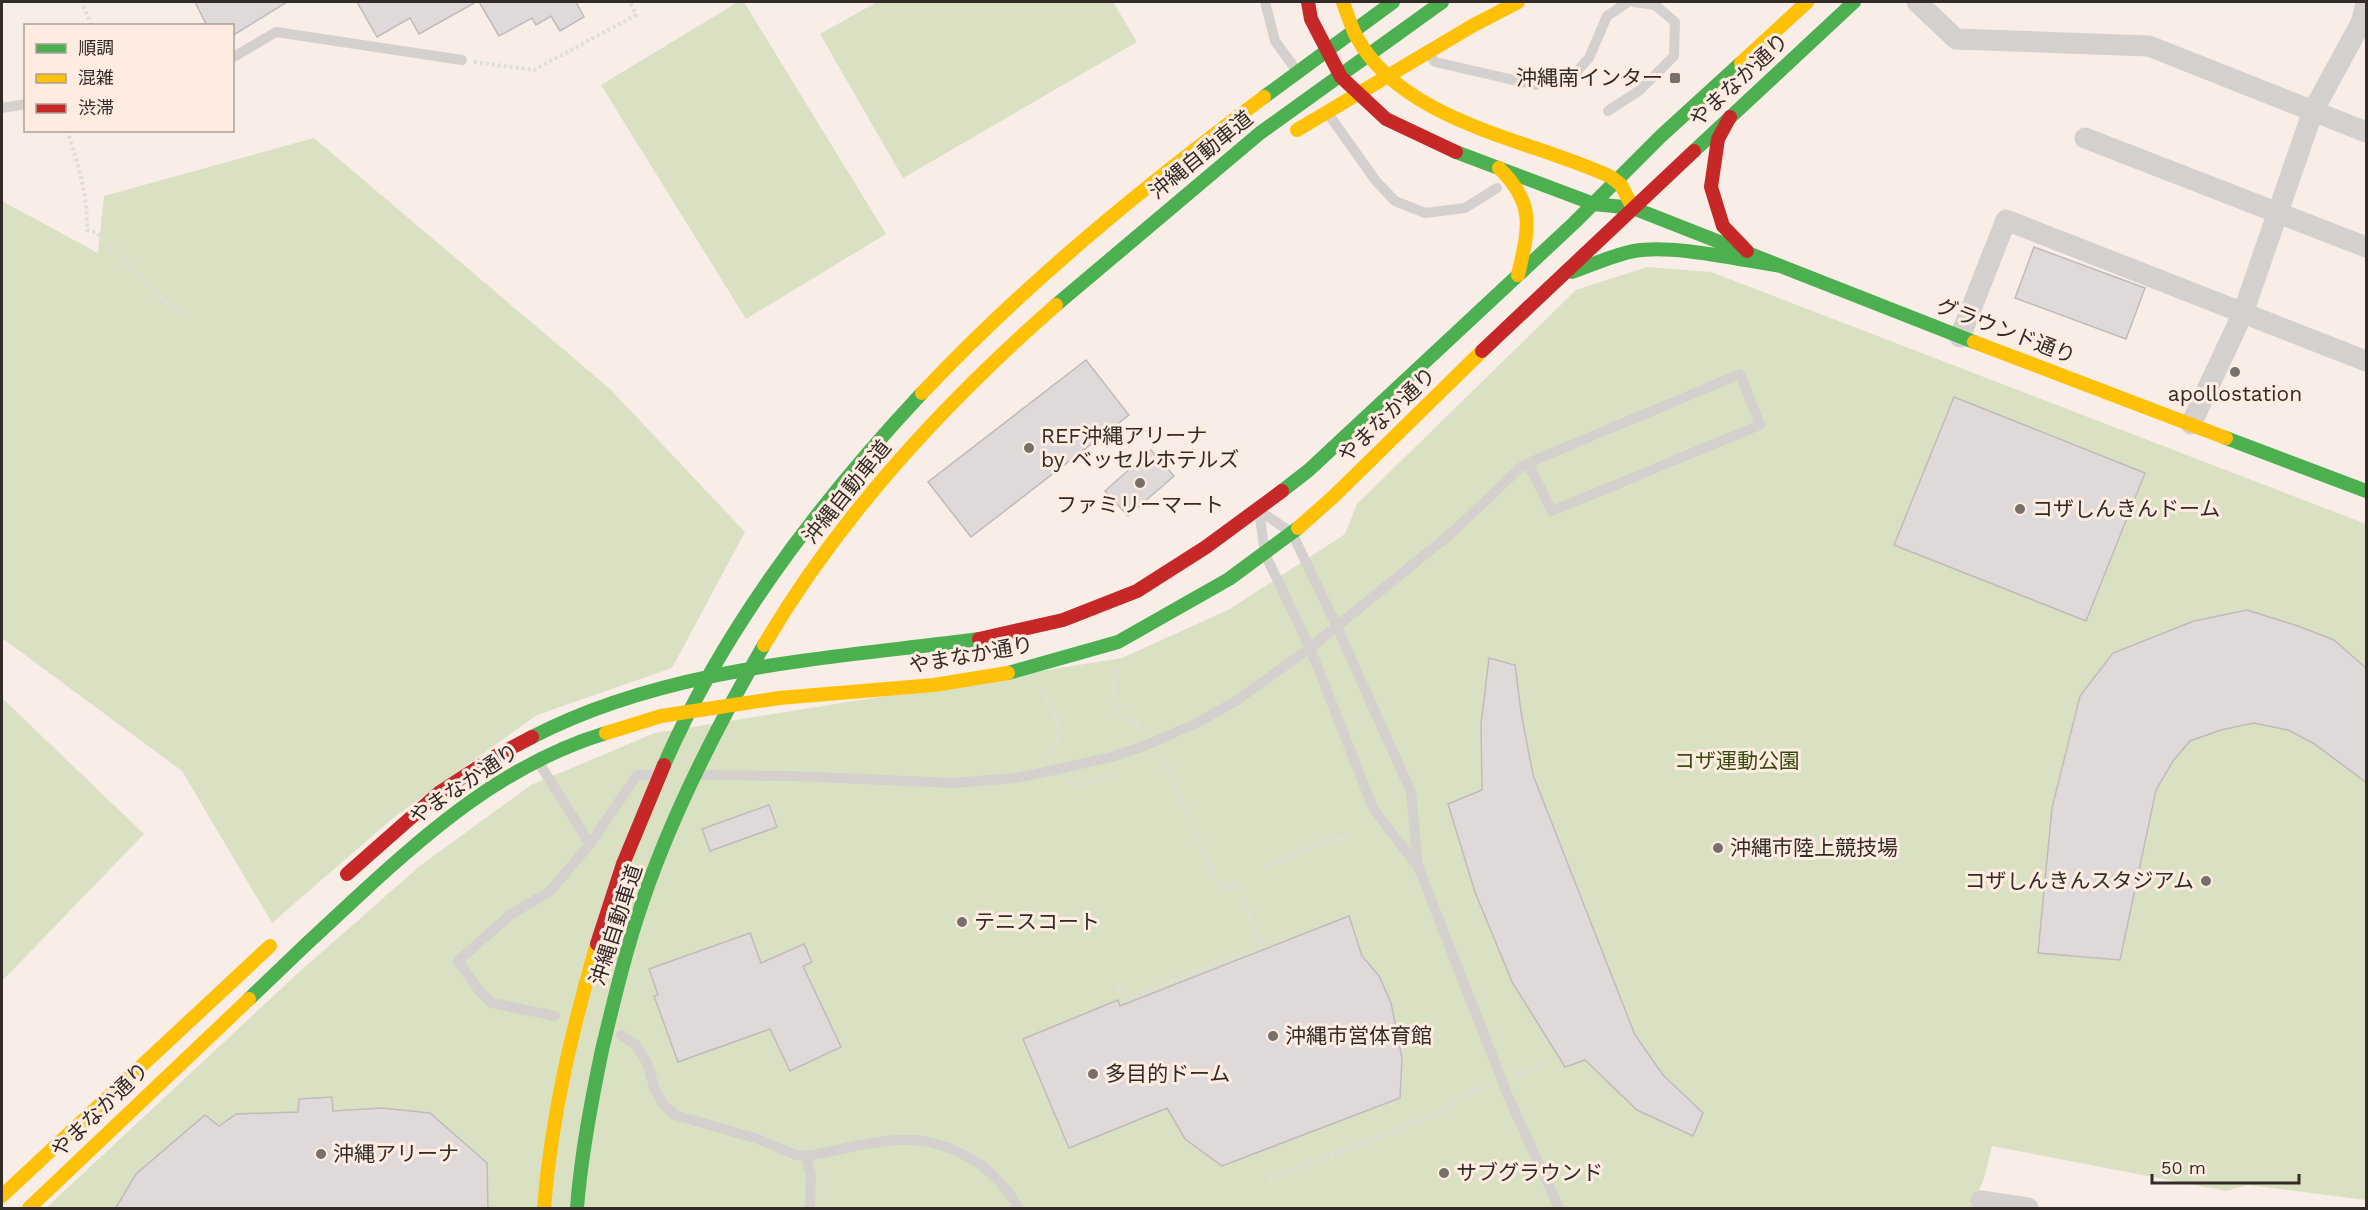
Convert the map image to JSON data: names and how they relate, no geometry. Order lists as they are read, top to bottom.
{
  "streets": {
    "main road": ["やまなか通り", "沖縄自動車道", "グラウンド通り"]
  },
  "crossings": [
    ["やまなか通り", "グラウンド通り"]
  ],
  "parks": ["コザ運動公園"],
  "places": {
    "transit": ["沖縄南インター"],
    "other": [
      "apollostation",
      "REF沖縄アリーナ by ベッセルホテルズ",
      "ファミリーマート",
      "コザしんきんドーム",
      "沖縄市陸上競技場",
      "コザしんきんスタジアム",
      "テニスコート",
      "沖縄市営体育館",
      "多目的ドーム",
      "沖縄アリーナ",
      "サブグラウンド"
    ]
  },
  "legend": ["順調", "混雑", "渋滞"],
  "scale_bar": "50 m"
}
